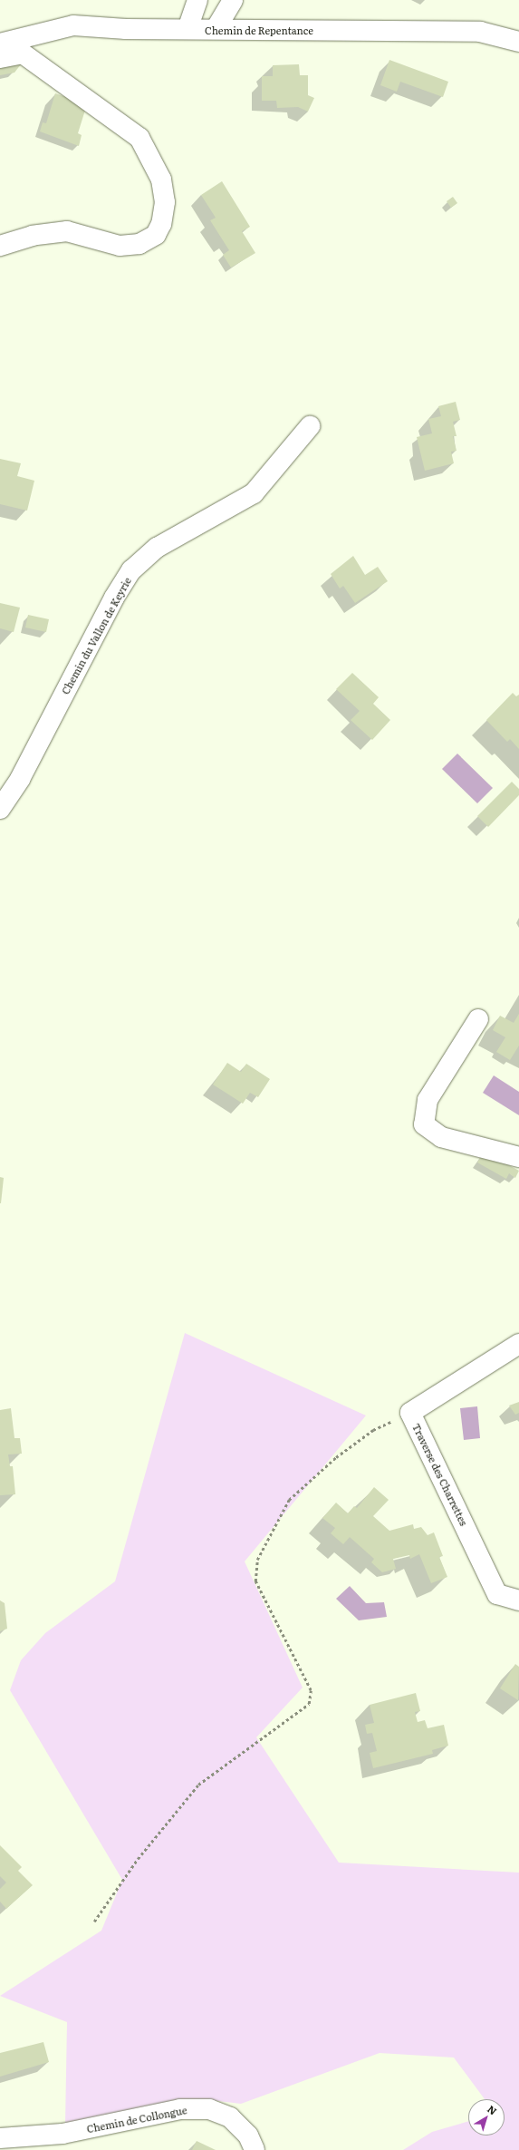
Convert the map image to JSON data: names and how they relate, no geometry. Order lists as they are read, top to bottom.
{
  "streets": {
    "street": [
      "Chemin de Repentance",
      "Chemin du Vallon de Keyrie",
      "Traverse des Charrettes",
      "Chemin de Collongue"
    ]
  },
  "north": "top right"
}
